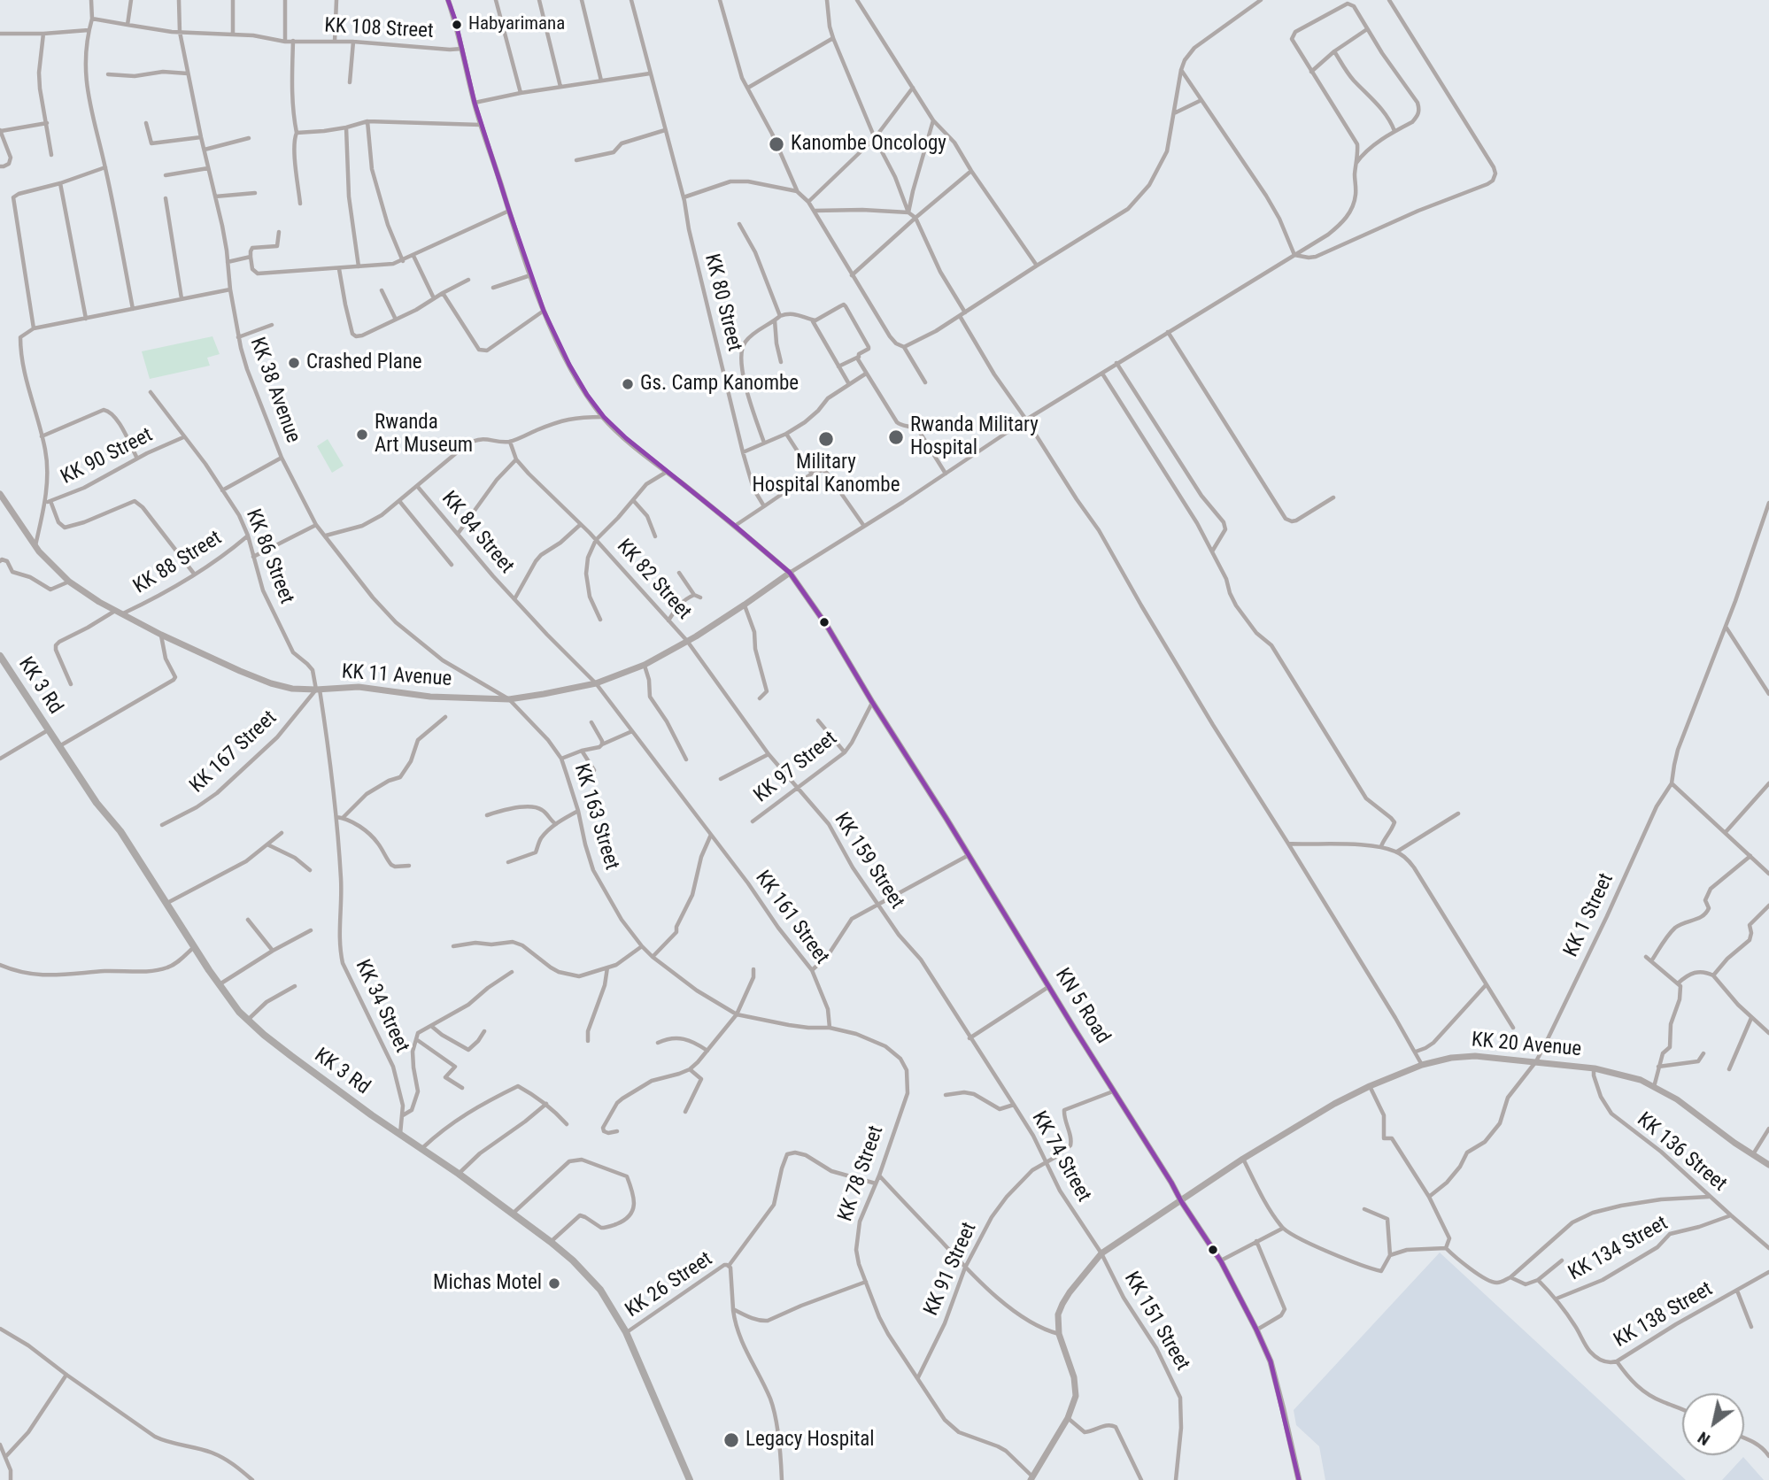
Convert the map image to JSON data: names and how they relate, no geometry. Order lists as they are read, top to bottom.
{
  "streets": {
    "highway": ["KK 3 Rd"],
    "main road": ["KK 11 Avenue", "KN 5 Road", "KK 20 Avenue"],
    "street": [
      "KK 108 Street",
      "KK 80 Street",
      "KK 38 Avenue",
      "KK 90 Street",
      "KK 84 Street",
      "KK 86 Street",
      "KK 88 Street",
      "KK 82 Street",
      "KK 167 Street",
      "KK 97 Street",
      "KK 163 Street",
      "KK 159 Street",
      "KK 1 Street",
      "KK 161 Street",
      "KK 34 Street",
      "KK 136 Street",
      "KK 74 Street",
      "KK 78 Street",
      "KK 134 Street",
      "KK 91 Street",
      "KK 26 Street",
      "KK 138 Street",
      "KK 151 Street"
    ]
  },
  "crossings": [
    ["KK 108 Street", "KK 38 Avenue"],
    ["KK 38 Avenue", "KK 11 Avenue"],
    ["KK 38 Avenue", "KK 163 Street"],
    ["KK 90 Street", "KK 86 Street"],
    ["KK 84 Street", "KK 82 Street"],
    ["KK 84 Street", "KK 11 Avenue"],
    ["KK 84 Street", "KK 161 Street"],
    ["KK 86 Street", "KK 88 Street"],
    ["KK 86 Street", "KK 11 Avenue"],
    ["KK 86 Street", "KK 167 Street"],
    ["KK 86 Street", "KK 34 Street"],
    ["KK 88 Street", "KK 11 Avenue"],
    ["KK 82 Street", "KK 11 Avenue"],
    ["KK 82 Street", "KK 159 Street"],
    ["KK 11 Avenue", "KK 167 Street"],
    ["KK 11 Avenue", "KK 163 Street"],
    ["KK 11 Avenue", "KK 159 Street"],
    ["KK 11 Avenue", "KK 161 Street"],
    ["KK 11 Avenue", "KN 5 Road"],
    ["KK 3 Rd", "KK 34 Street"],
    ["KK 3 Rd", "KK 26 Street"],
    ["KK 97 Street", "KK 159 Street"],
    ["KK 97 Street", "KN 5 Road"],
    ["KK 163 Street", "KK 78 Street"],
    ["KK 159 Street", "KK 74 Street"],
    ["KK 1 Street", "KK 20 Avenue"],
    ["KK 161 Street", "KK 78 Street"],
    ["KN 5 Road", "KK 20 Avenue"],
    ["KN 5 Road", "KK 91 Street"],
    ["KK 20 Avenue", "KK 136 Street"],
    ["KK 20 Avenue", "KK 74 Street"],
    ["KK 20 Avenue", "KK 151 Street"],
    ["KK 136 Street", "KK 134 Street"],
    ["KK 74 Street", "KK 91 Street"],
    ["KK 74 Street", "KK 151 Street"],
    ["KK 78 Street", "KK 91 Street"],
    ["KK 134 Street", "KK 138 Street"]
  ],
  "places": [
    "Habyarimana",
    "Kanombe Oncology",
    "Crashed Plane",
    "Gs. Camp Kanombe",
    "Rwanda Art Museum",
    "Rwanda Military Hospital",
    "Military Hospital Kanombe",
    "Michas Motel",
    "Legacy Hospital"
  ],
  "north": "bottom left"
}
